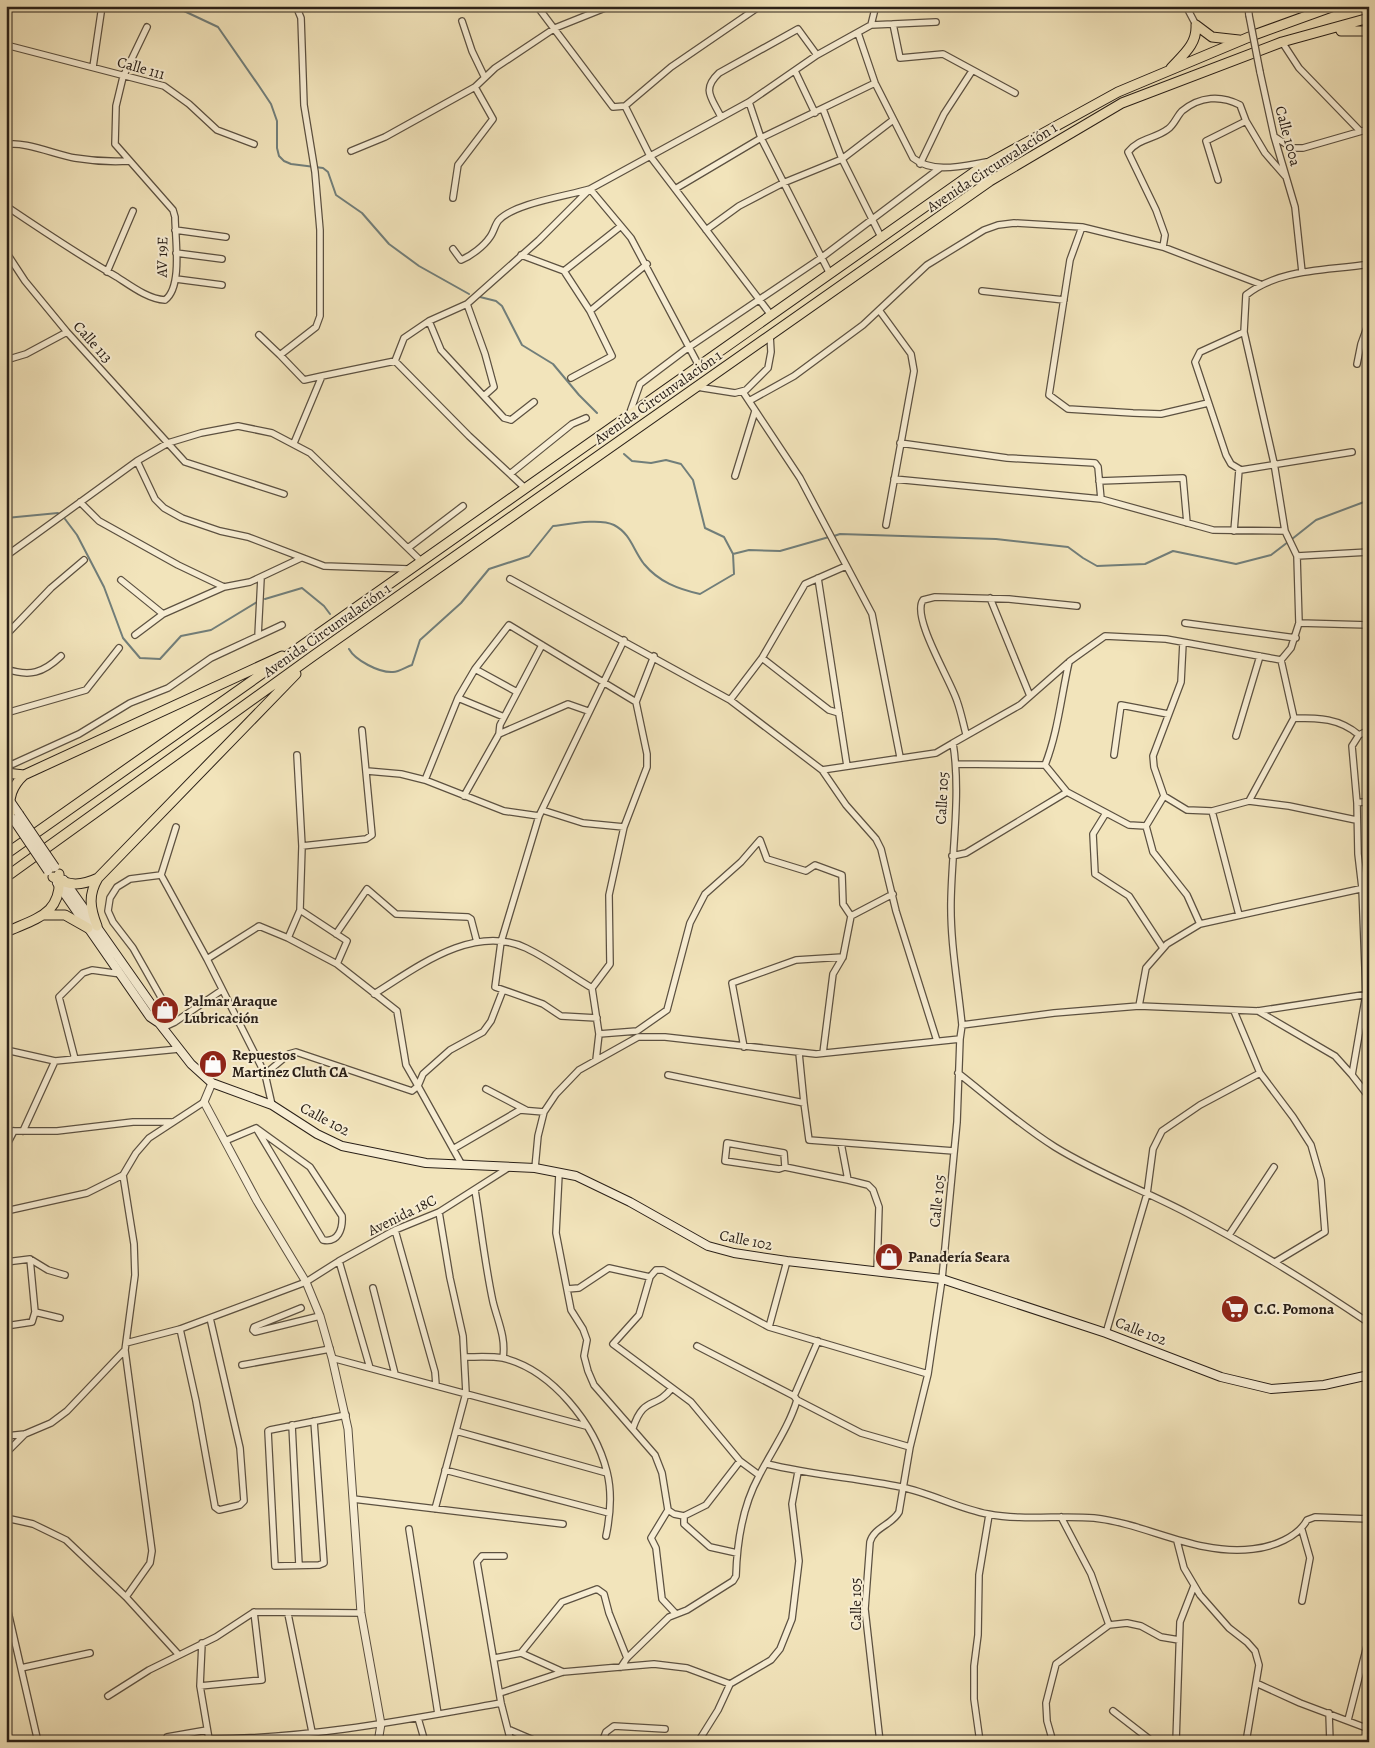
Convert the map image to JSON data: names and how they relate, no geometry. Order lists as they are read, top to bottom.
{
  "streets": {
    "main road": ["Avenida Circunvalación 1", "Calle 102"],
    "street": [
      "Calle 111",
      "Calle 100a",
      "AV 19E",
      "Calle 113",
      "Calle 105",
      "Avenida 18C"
    ]
  },
  "crossings": [
    ["Calle 111", "AV 19E"],
    ["Calle 105", "Calle 102"],
    ["Calle 102", "Avenida 18C"]
  ],
  "places": {
    "shop": ["Palmar Araque Lubricación", "Repuestos Martinez Cluth CA", "Panadería Seara"],
    "supermarket": ["C.C. Pomona"]
  }
}
